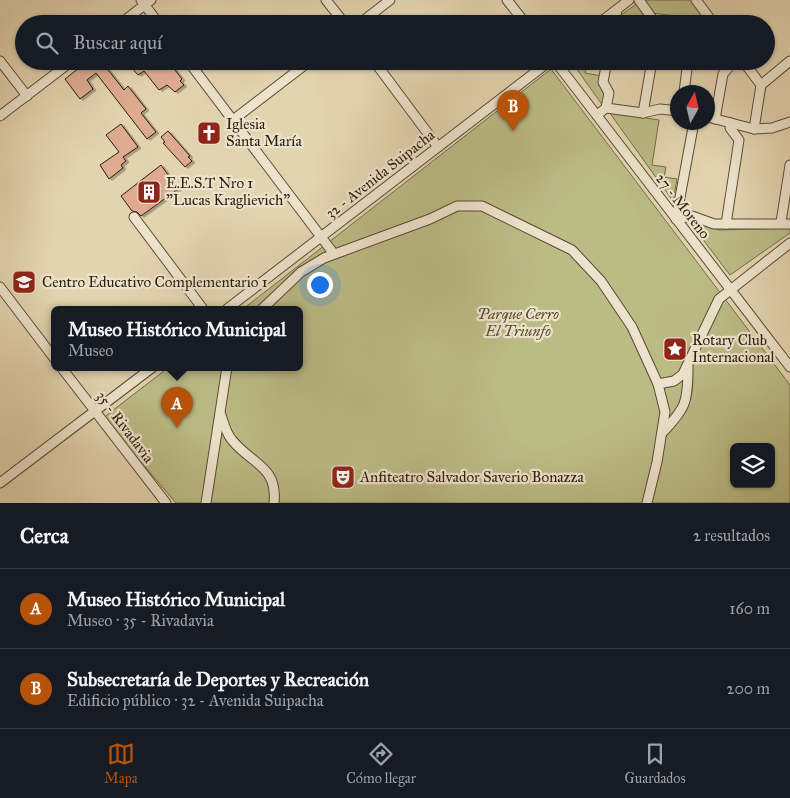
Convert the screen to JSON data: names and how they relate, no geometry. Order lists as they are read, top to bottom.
{
  "streets": {
    "street": ["32 - Avenida Suipacha", "27 - Moreno", "35 - Rivadavia"]
  },
  "parks": ["Parque Cerro El Triunfo"],
  "places": {
    "church": ["Iglesia Santa María"],
    "building": ["E.E.S.T Nro 1 \"Lucas Kraglievich\""],
    "school or university": ["Centro Educativo Complementario 1"],
    "place": ["Rotary Club Internacional"],
    "theatre": ["Anfiteatro Salvador Saverio Bonazza"]
  },
  "north": "top",
  "page": {
    "search": "Buscar aquí",
    "pins": ["B", "A"],
    "popup": ["Museo Histórico Municipal", "Museo"],
    "heading": ["Cerca", "2 resultados"],
    "list": [
      {
        "mark": "A",
        "name": "Museo Histórico Municipal",
        "note": "Museo · 35 - Rivadavia",
        "value": "160 m"
      },
      {
        "mark": "B",
        "name": "Subsecretaría de Deportes y Recreación",
        "note": "Edificio público · 32 - Avenida Suipacha",
        "value": "200 m"
      }
    ],
    "nav": ["Mapa", "Cómo llegar", "Guardados"]
  }
}
